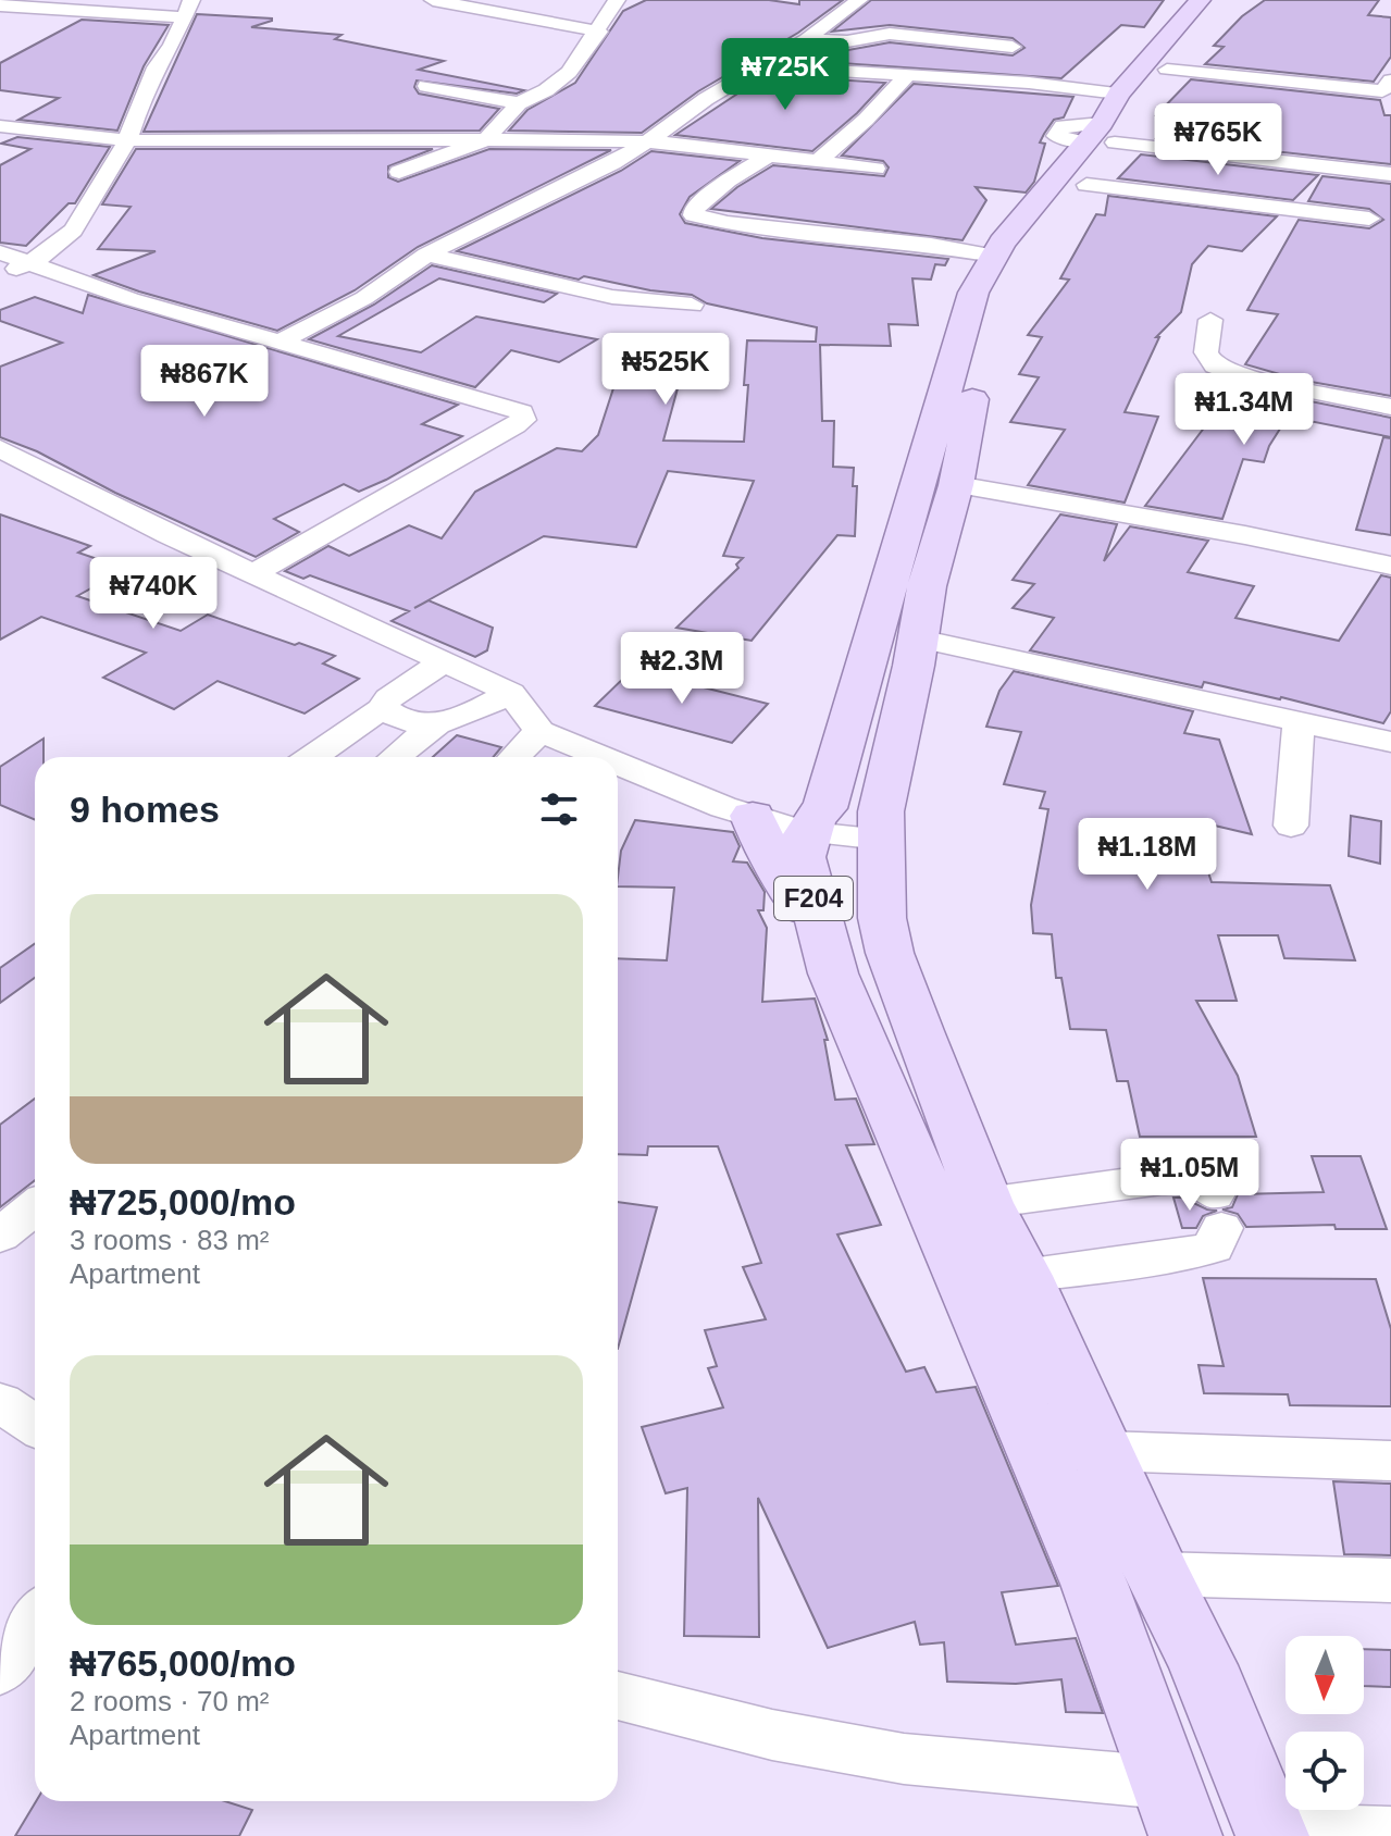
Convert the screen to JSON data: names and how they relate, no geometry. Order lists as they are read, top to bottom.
{
  "streets": {
    "main road": ["F204"]
  },
  "north": "bottom",
  "page": {
    "price": [
      "₦725K",
      "₦765K",
      "₦525K",
      "₦867K",
      "₦1.34M",
      "₦740K",
      "₦2.3M",
      "₦1.18M",
      "₦1.05M"
    ],
    "heading": "9 homes",
    "list": [
      {
        "name": "₦725,000/mo",
        "note": "3 rooms · 83 m² · Apartment"
      },
      {
        "name": "₦765,000/mo",
        "note": "2 rooms · 70 m² · Apartment"
      }
    ]
  }
}
